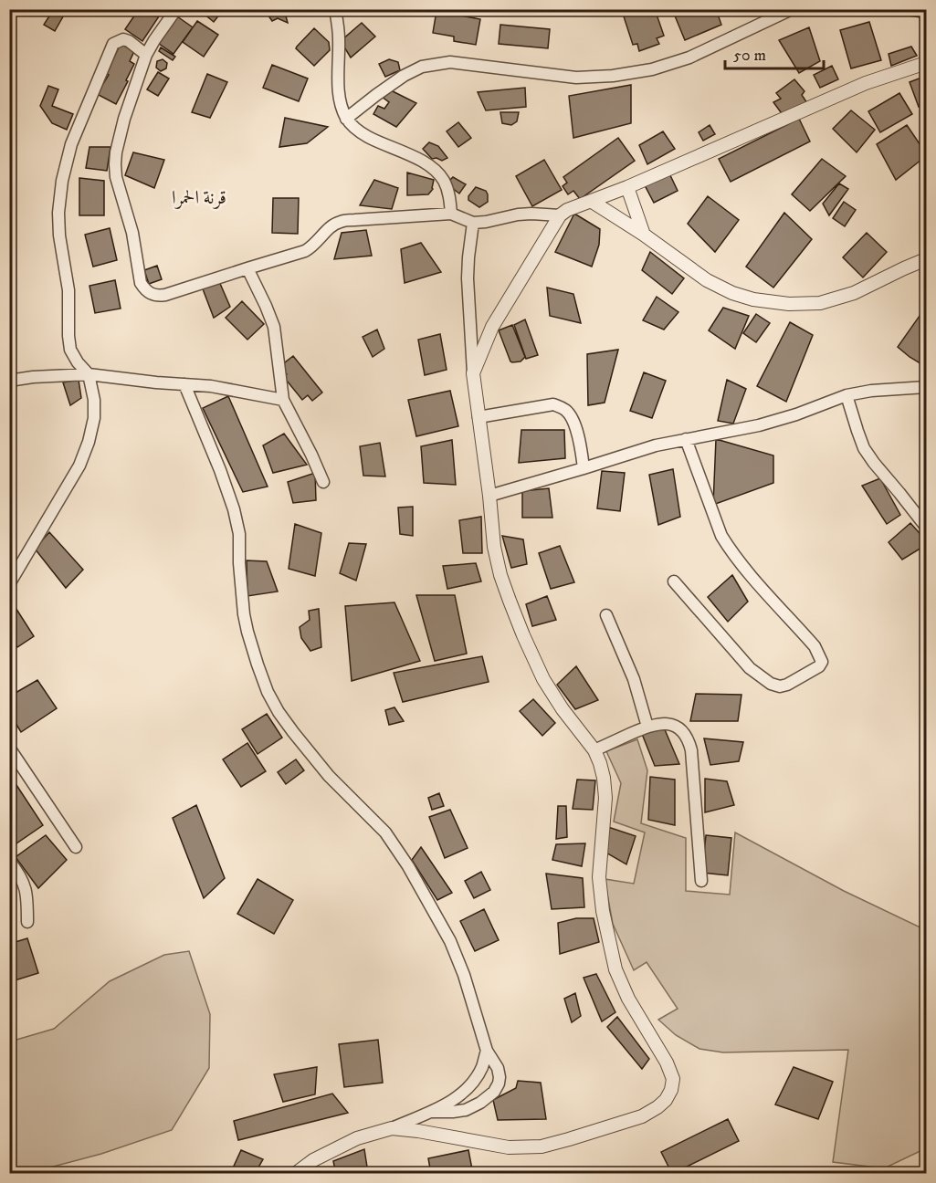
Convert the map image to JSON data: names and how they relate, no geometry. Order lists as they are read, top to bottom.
{
  "districts": ["قرنة الحمرا"],
  "scale_bar": "50 m"
}
